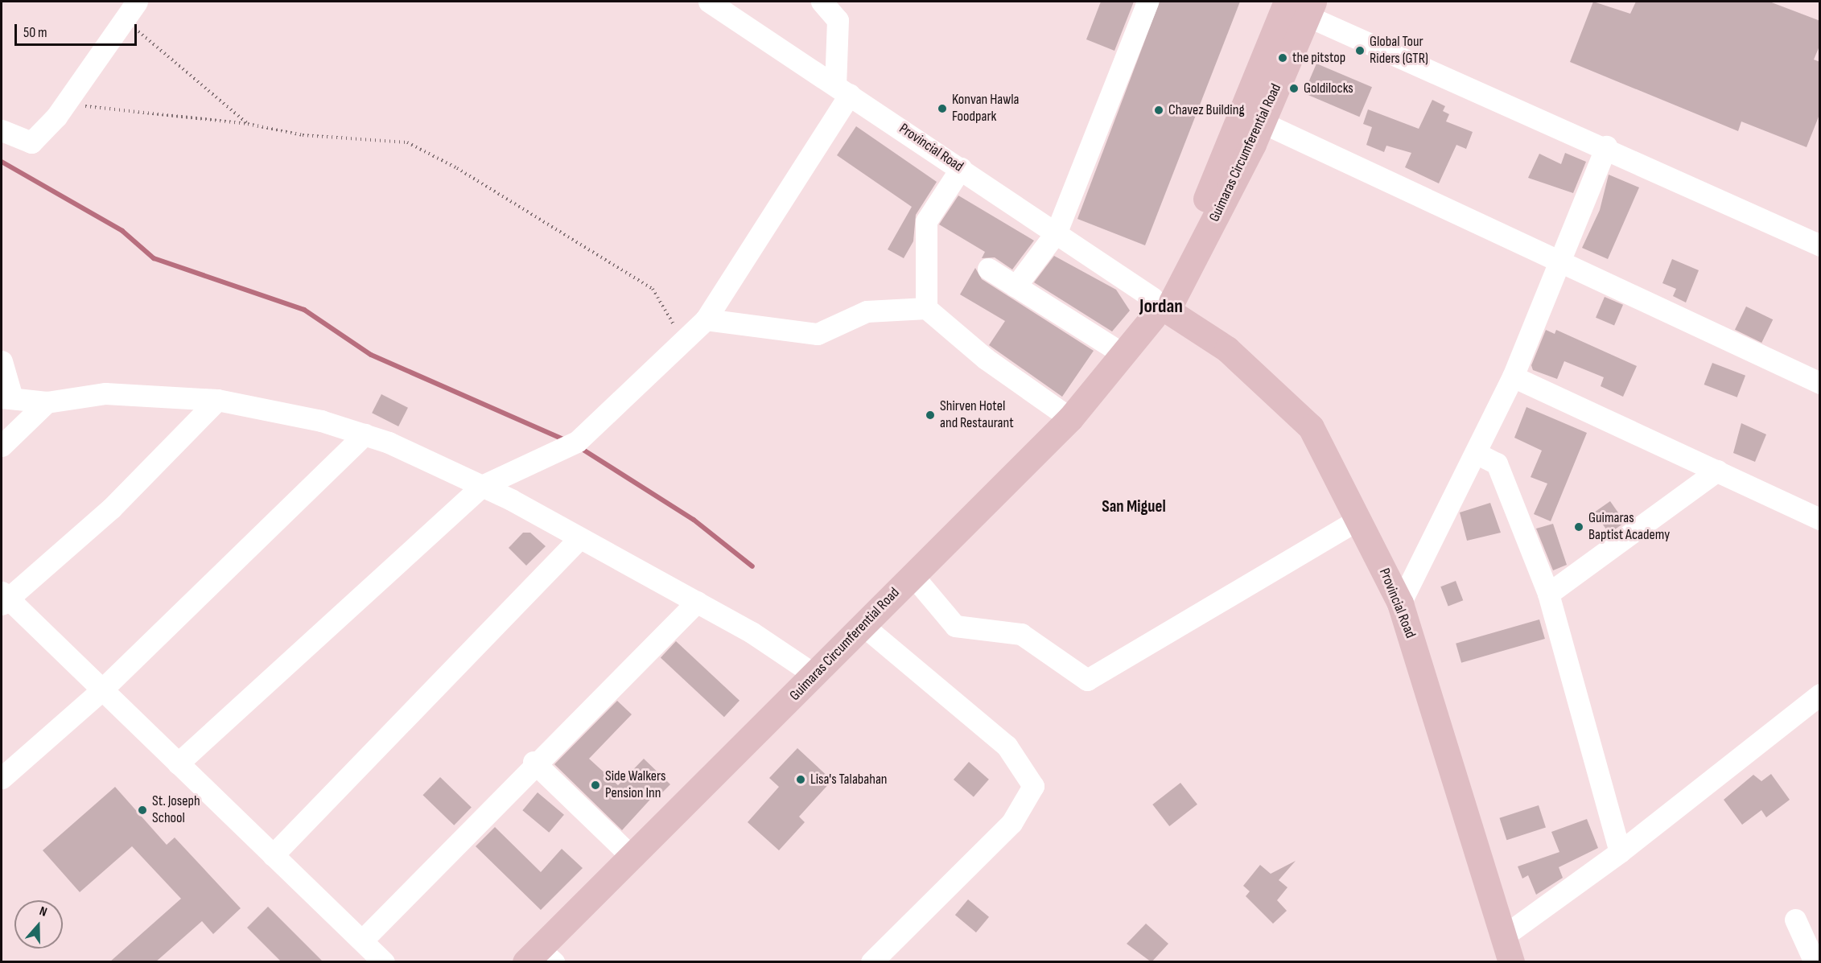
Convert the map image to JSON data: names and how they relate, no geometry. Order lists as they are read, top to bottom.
{
  "streets": {
    "main road": ["Provincial Road", "Guimaras Circumferential Road"]
  },
  "crossings": [
    ["Provincial Road", "Guimaras Circumferential Road"]
  ],
  "districts": ["Jordan", "San Miguel"],
  "places": [
    "Global Tour Riders (GTR)",
    "the pitstop",
    "Goldilocks",
    "Konvan Hawla Foodpark",
    "Chavez Building",
    "Shirven Hotel and Restaurant",
    "Guimaras Baptist Academy",
    "Lisa's Talabahan",
    "Side Walkers Pension Inn",
    "St. Joseph School"
  ],
  "scale_bar": "50 m",
  "north": "top"
}
